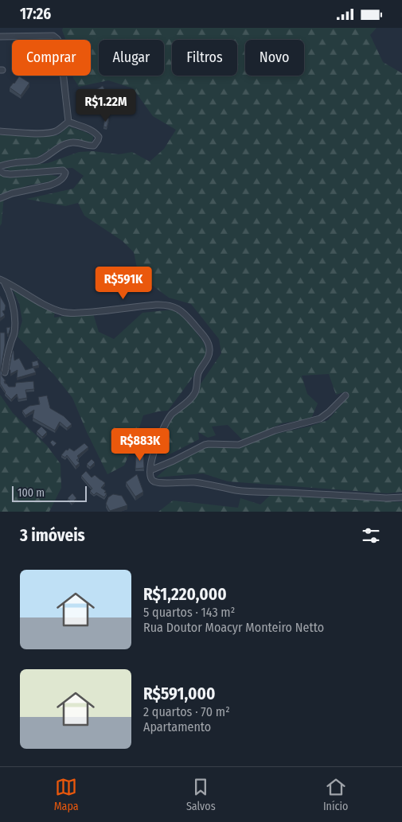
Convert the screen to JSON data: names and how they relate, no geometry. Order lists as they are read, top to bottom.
{
  "scale_bar": "100 m",
  "page": {
    "status": "17:26",
    "chip": [
      "Comprar",
      "Alugar",
      "Filtros",
      "Novo"
    ],
    "price": ["R$1.22M", "R$591K", "R$883K"],
    "scale": "100 m",
    "heading": "3 imóveis",
    "list": [
      {
        "name": "R$1,220,000",
        "note": "5 quartos · 143 m² · Rua Doutor Moacyr Monteiro Netto"
      },
      {
        "name": "R$591,000",
        "note": "2 quartos · 70 m² · Apartamento"
      }
    ],
    "tabs": ["Mapa", "Salvos", "Início"]
  }
}
